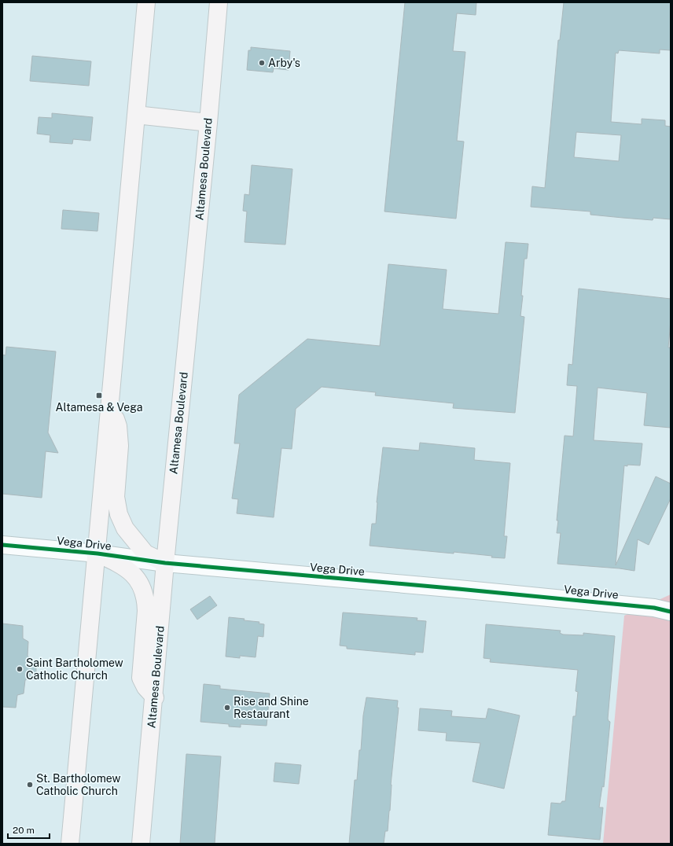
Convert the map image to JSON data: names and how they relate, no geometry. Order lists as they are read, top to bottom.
{
  "streets": {
    "main road": ["Altamesa Boulevard"],
    "street": ["Vega Drive"]
  },
  "crossings": [
    ["Altamesa Boulevard", "Vega Drive"]
  ],
  "places": {
    "other": [
      "Arby's",
      "Saint Bartholomew Catholic Church",
      "Rise and Shine Restaurant",
      "St. Bartholomew Catholic Church"
    ],
    "transit": ["Altamesa & Vega"]
  },
  "scale_bar": "20 m"
}
